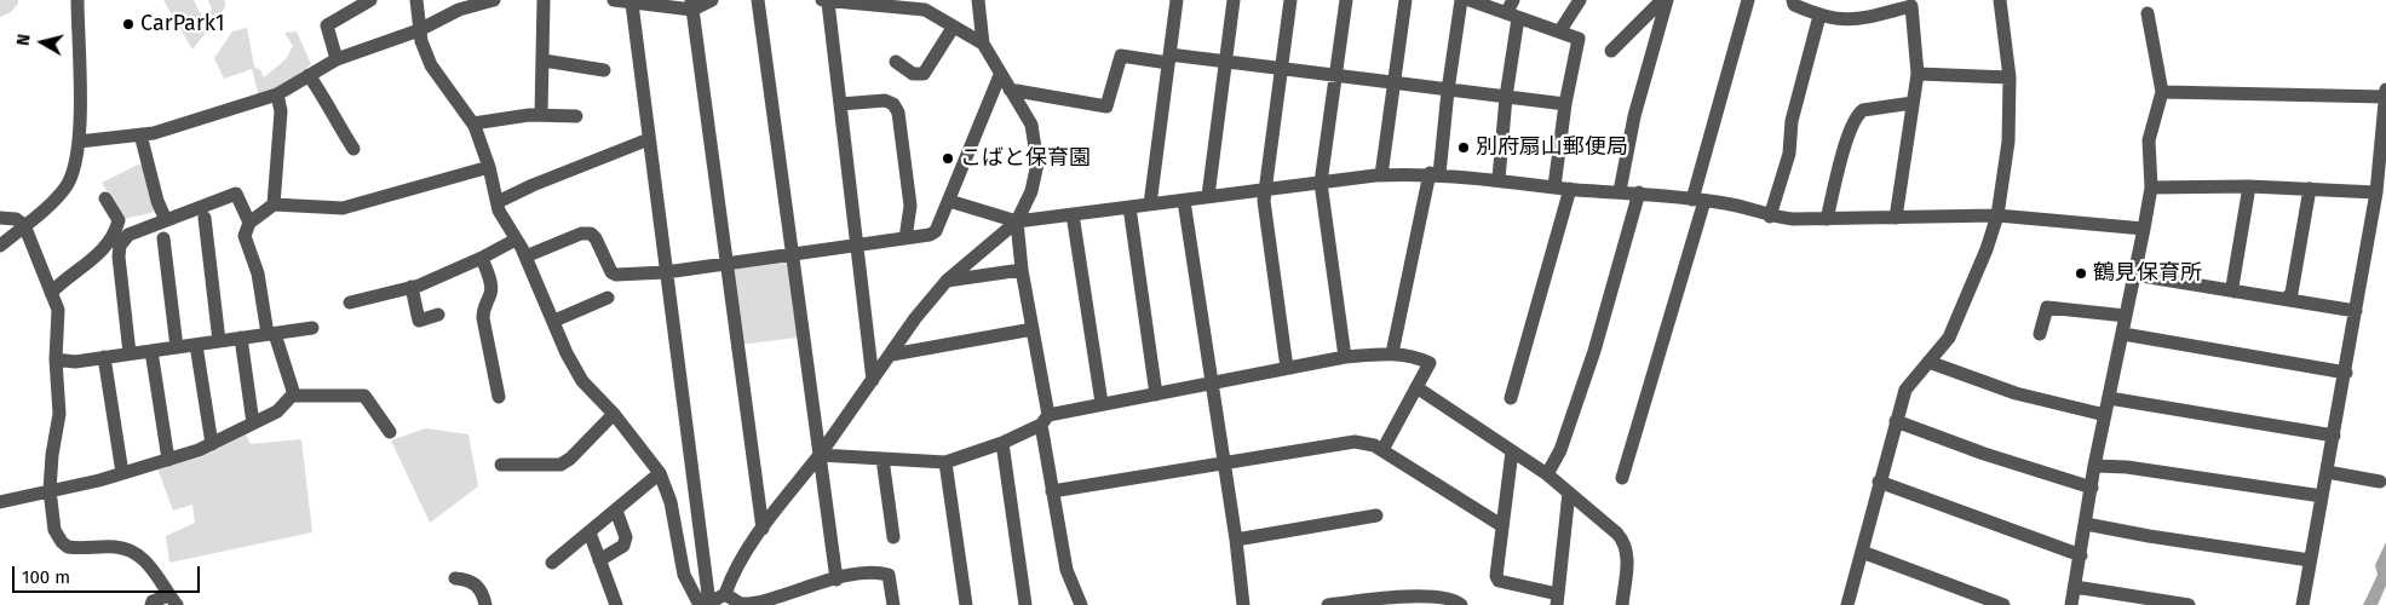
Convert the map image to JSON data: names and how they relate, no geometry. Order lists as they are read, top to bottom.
{
  "places": [
    "CarPark1",
    "別府扇山郵便局",
    "こばと保育園",
    "鶴見保育所"
  ],
  "scale_bar": "100 m",
  "north": "left"
}
